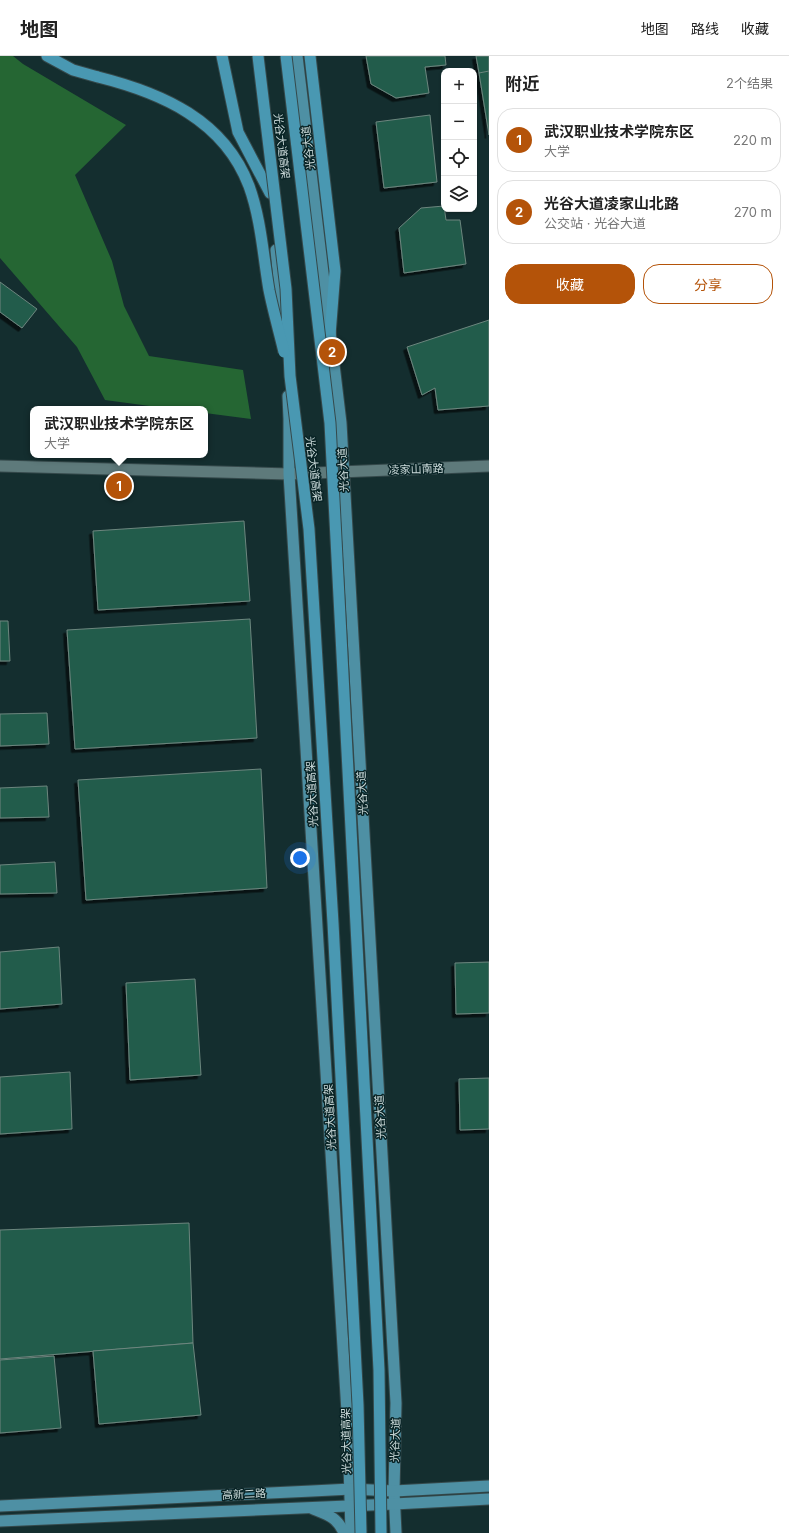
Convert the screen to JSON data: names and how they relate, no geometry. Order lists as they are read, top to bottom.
{
  "streets": {
    "highway": ["光谷大道高架"],
    "main road": ["光谷大道", "高新二路"],
    "street": ["凌家山南路"]
  },
  "crossings": [
    ["光谷大道", "凌家山南路"],
    ["光谷大道", "高新二路"]
  ],
  "page": {
    "header": "地图",
    "nav": ["地图", "路线", "收藏"],
    "heading": ["附近", "2个结果"],
    "map_buttons": ["+", "−"],
    "list": [
      {
        "mark": "1",
        "name": "武汉职业技术学院东区",
        "note": "大学",
        "value": "220 m"
      },
      {
        "mark": "2",
        "name": "光谷大道凌家山北路",
        "note": "公交站 · 光谷大道",
        "value": "270 m"
      }
    ],
    "buttons": ["收藏", "分享"],
    "pins": ["2", "1"],
    "popup": ["武汉职业技术学院东区", "大学"]
  }
}
